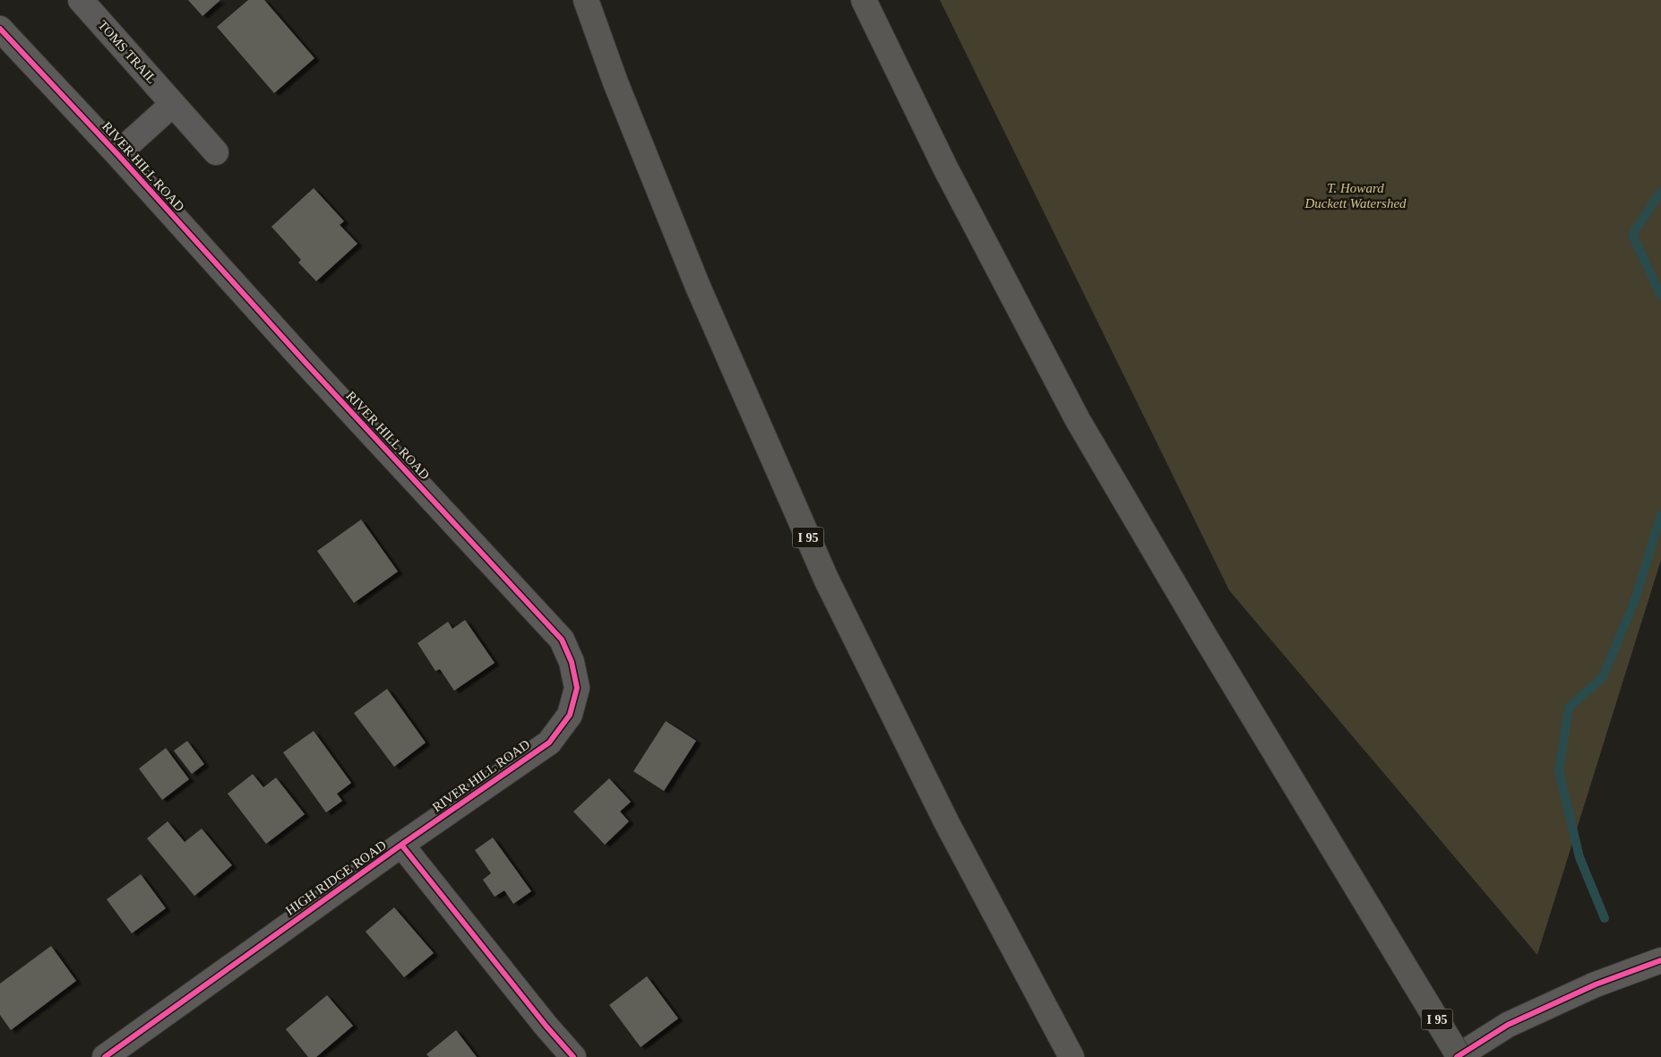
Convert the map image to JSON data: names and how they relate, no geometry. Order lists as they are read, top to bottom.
{
  "streets": {
    "highway": ["I 95"],
    "street": ["TOMS TRAIL", "RIVER HILL ROAD", "HIGH RIDGE ROAD"]
  },
  "crossings": [
    ["RIVER HILL ROAD", "HIGH RIDGE ROAD"]
  ],
  "parks": ["T. Howard Duckett Watershed"]
}
